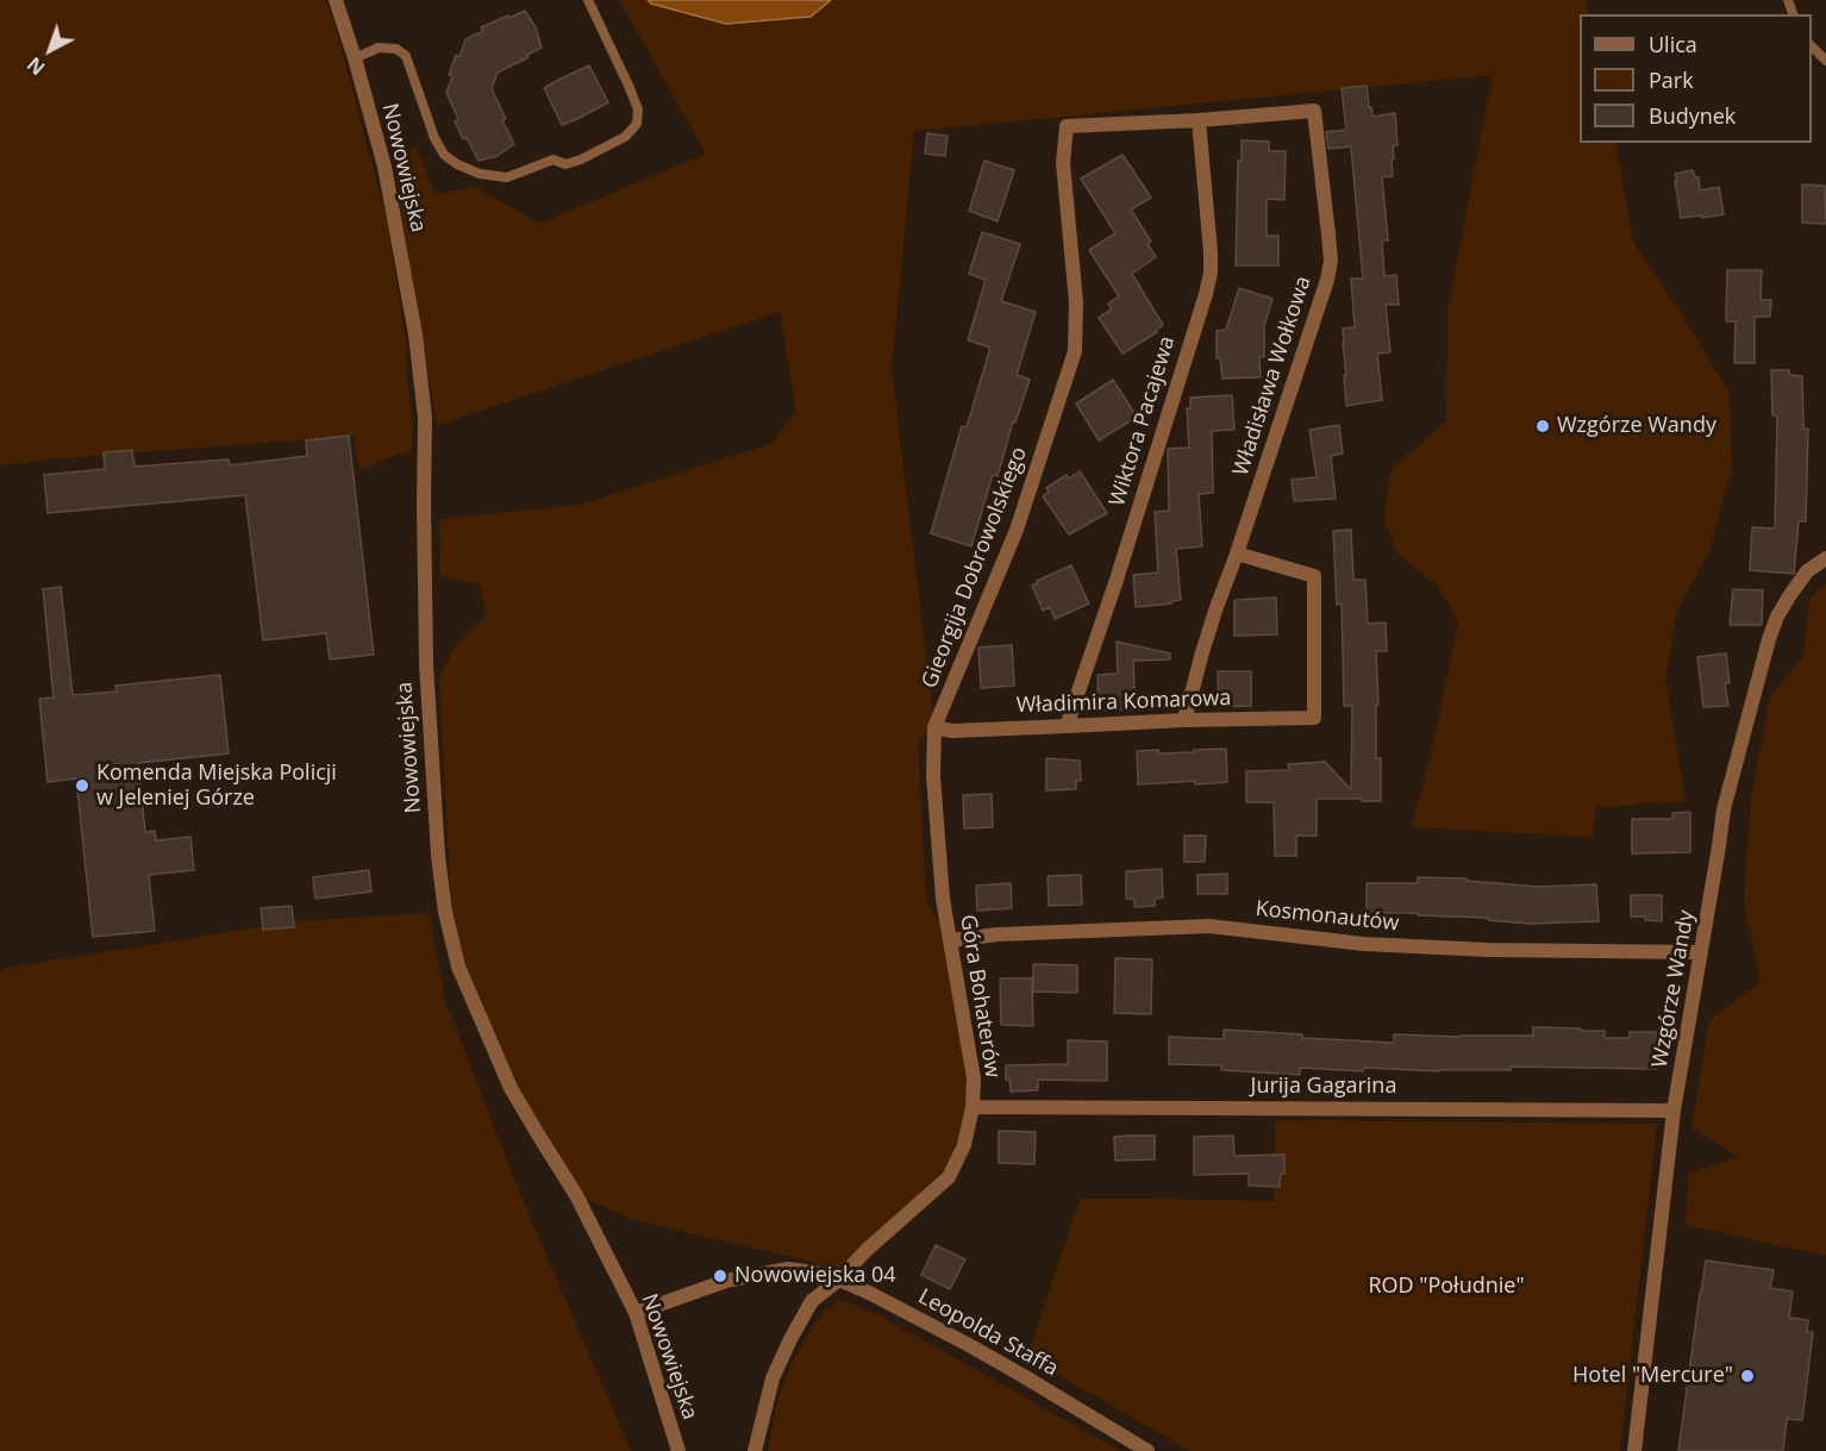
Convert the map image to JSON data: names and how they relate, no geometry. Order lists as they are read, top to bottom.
{
  "streets": {
    "street": [
      "Nowowiejska",
      "Władisława Wołkowa",
      "Wiktora Pacajewa",
      "Gieorgija Dobrowolskiego",
      "Władimira Komarowa",
      "Kosmonautów",
      "Wzgórze Wandy",
      "Góra Bohaterów",
      "Jurija Gagarina",
      "Leopolda Staffa"
    ]
  },
  "crossings": [
    ["Nowowiejska", "Leopolda Staffa"],
    ["Władisława Wołkowa", "Wiktora Pacajewa"],
    ["Władisława Wołkowa", "Gieorgija Dobrowolskiego"],
    ["Władisława Wołkowa", "Władimira Komarowa"],
    ["Wiktora Pacajewa", "Gieorgija Dobrowolskiego"],
    ["Wiktora Pacajewa", "Władimira Komarowa"],
    ["Gieorgija Dobrowolskiego", "Władimira Komarowa"],
    ["Gieorgija Dobrowolskiego", "Góra Bohaterów"],
    ["Władimira Komarowa", "Góra Bohaterów"],
    ["Kosmonautów", "Wzgórze Wandy"],
    ["Kosmonautów", "Góra Bohaterów"],
    ["Wzgórze Wandy", "Jurija Gagarina"],
    ["Góra Bohaterów", "Jurija Gagarina"],
    ["Góra Bohaterów", "Leopolda Staffa"]
  ],
  "parks": ["ROD \"Południe\""],
  "places": [
    "Wzgórze Wandy",
    "Komenda Miejska Policji w Jeleniej Górze",
    "Nowowiejska 04",
    "Hotel \"Mercure\""
  ],
  "legend": ["Ulica", "Park", "Budynek"],
  "north": "bottom left"
}
